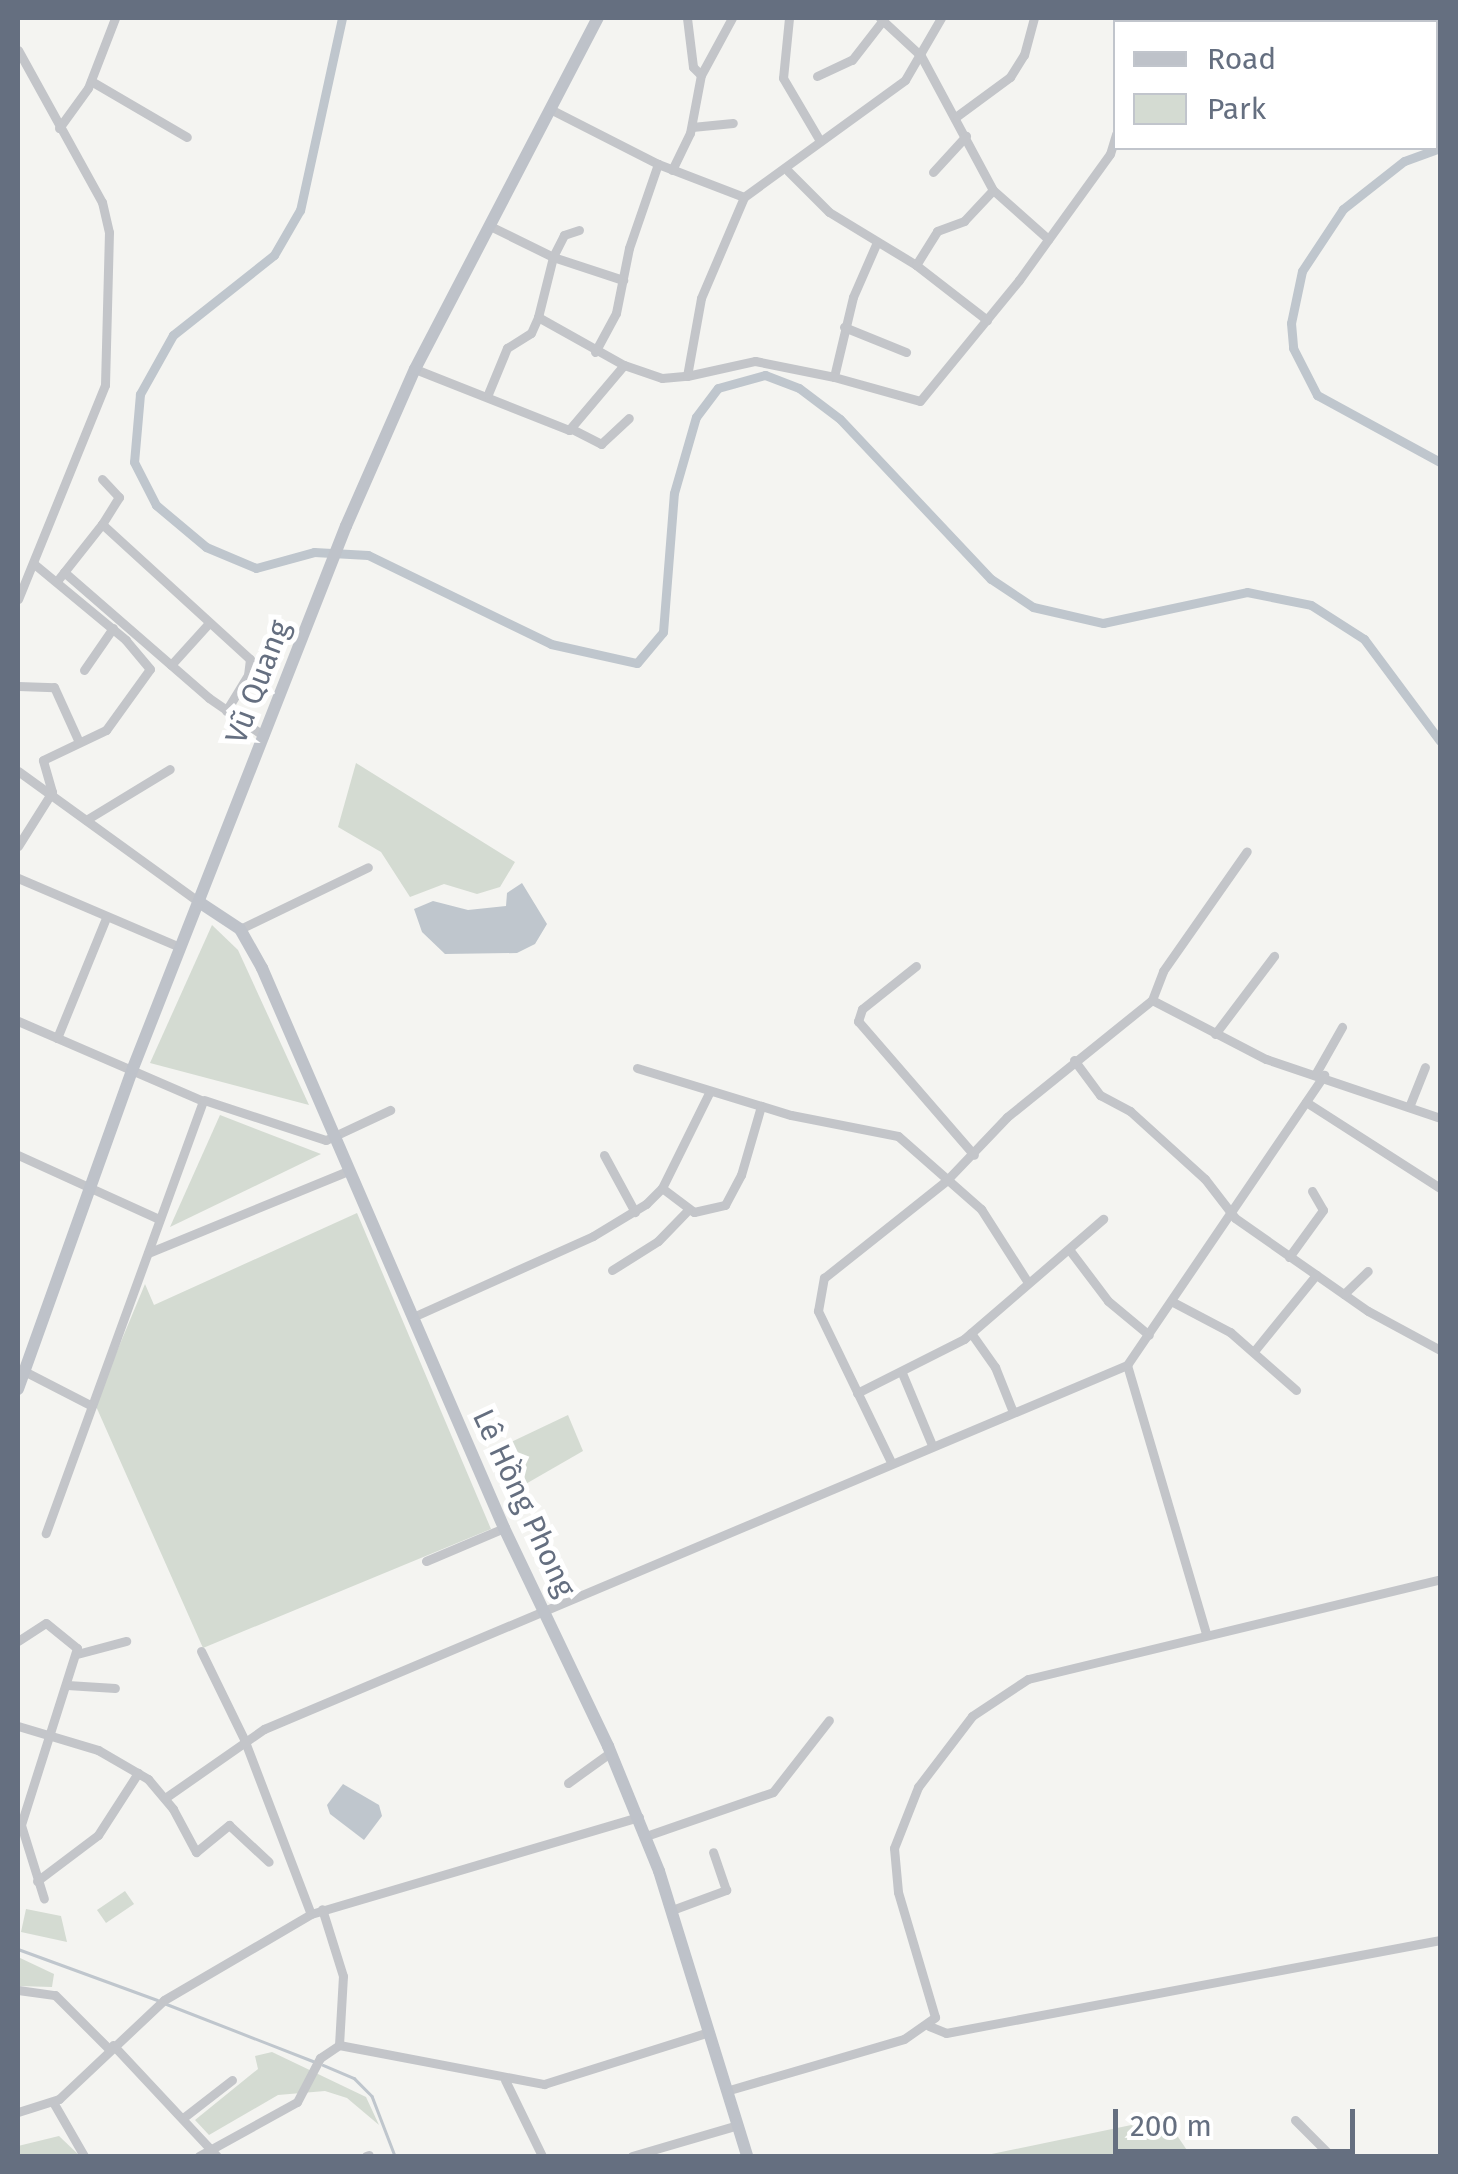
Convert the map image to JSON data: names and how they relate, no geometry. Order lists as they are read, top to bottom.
{
  "streets": {
    "main road": ["Vũ Quang", "Lê Hồng Phong"]
  },
  "legend": ["Road", "Park"],
  "scale_bar": "200 m"
}
